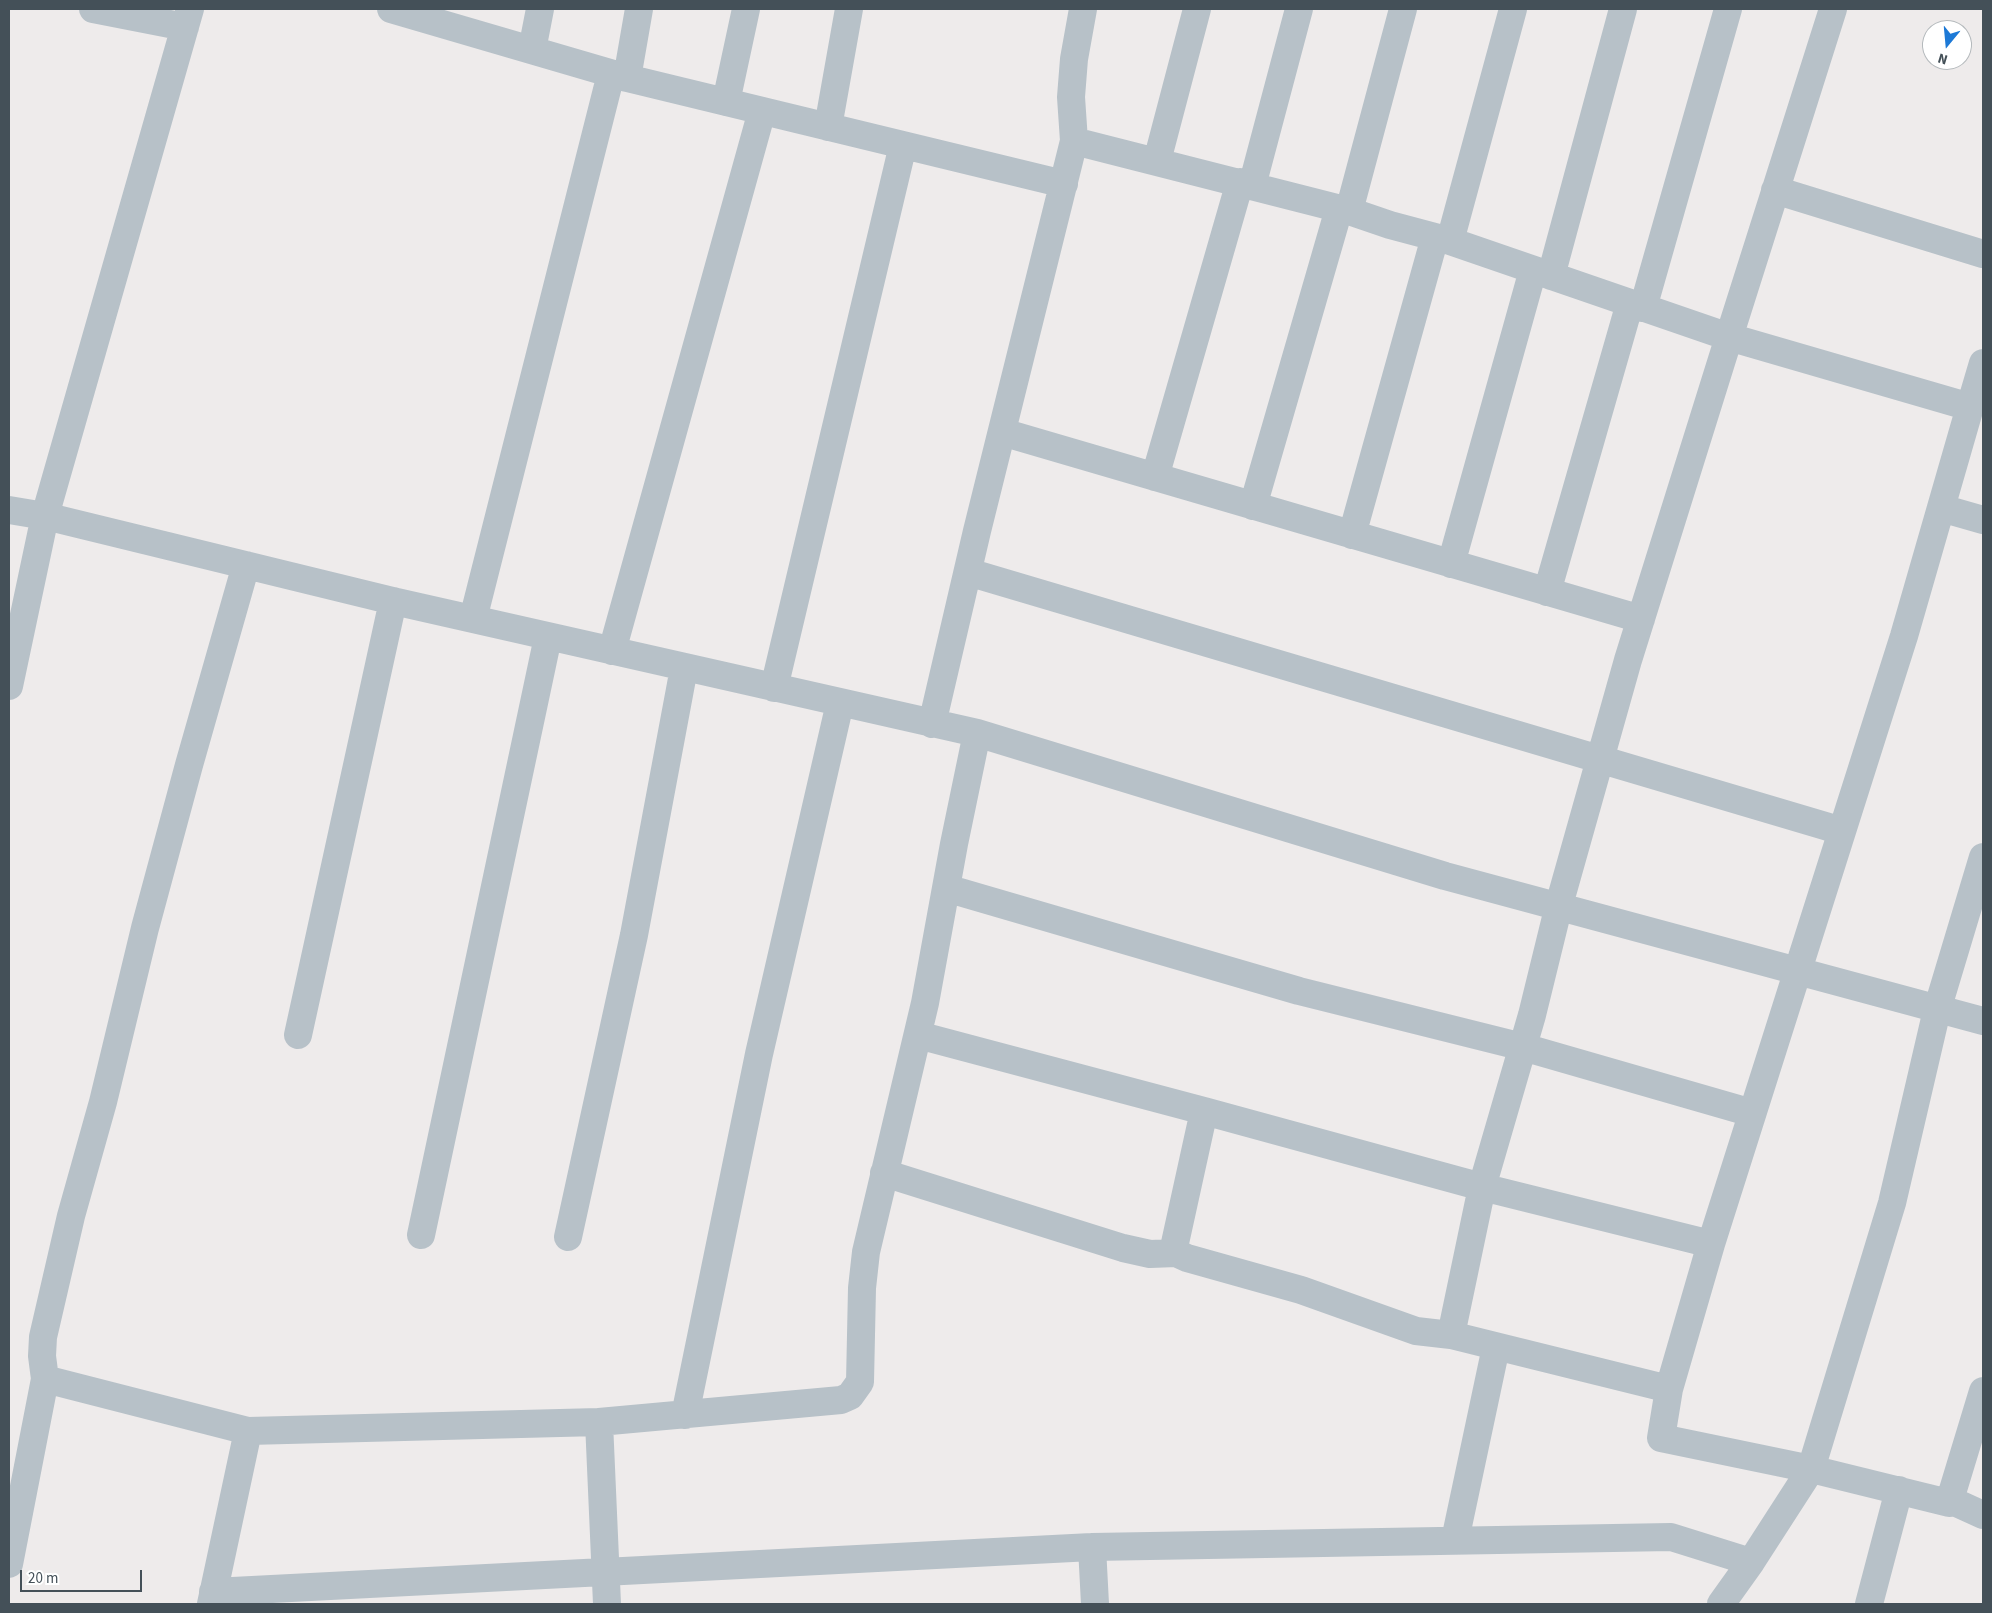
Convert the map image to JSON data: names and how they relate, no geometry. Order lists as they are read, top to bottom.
{
  "scale_bar": "20 m",
  "north": "bottom"
}
